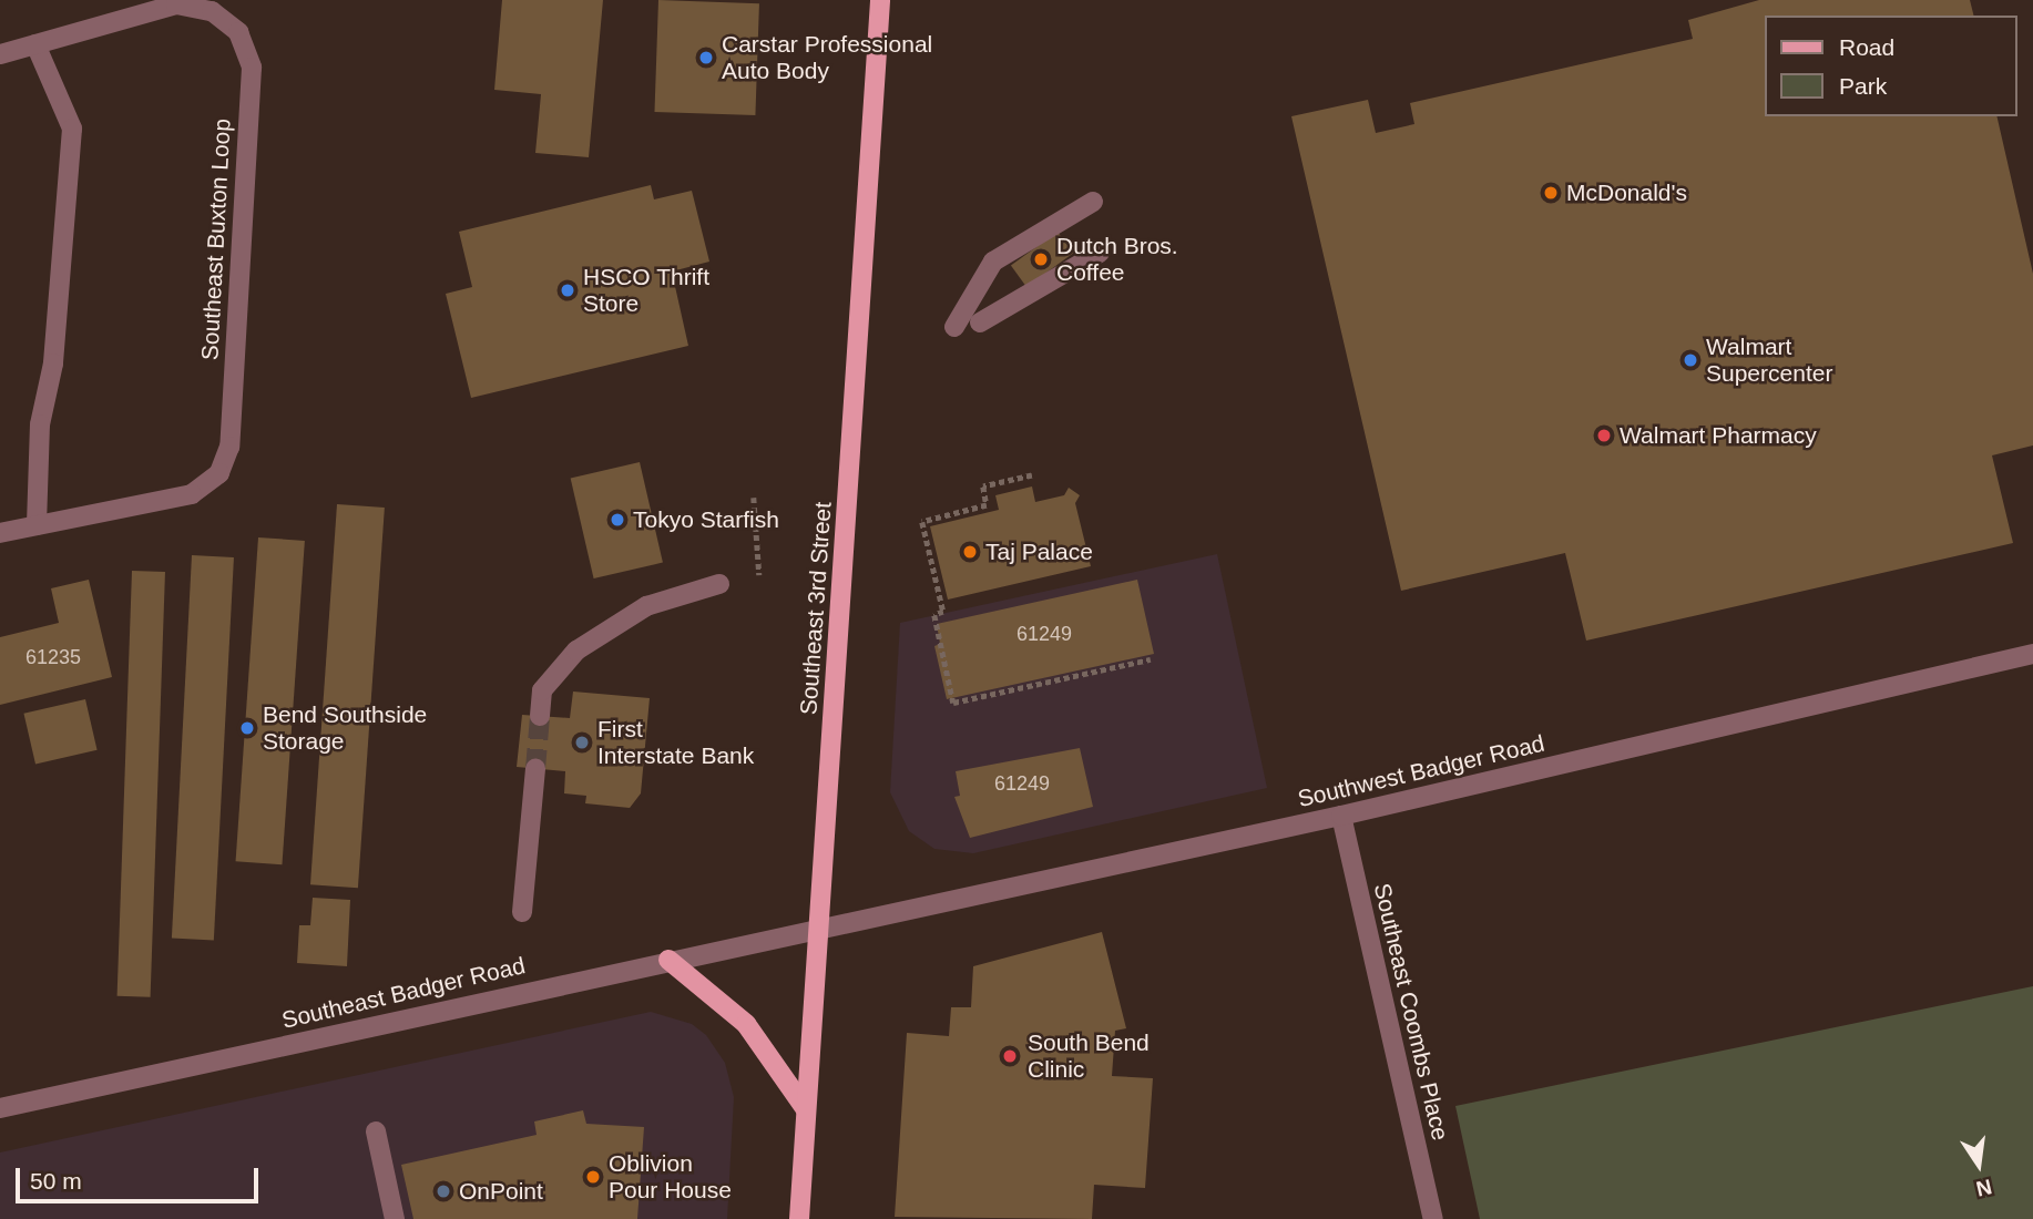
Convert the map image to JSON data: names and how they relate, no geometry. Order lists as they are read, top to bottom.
{
  "streets": {
    "main road": ["Southeast 3rd Street"],
    "street": [
      "Southeast Buxton Loop",
      "Southwest Badger Road",
      "Southeast Badger Road",
      "Southeast Coombs Place"
    ]
  },
  "crossings": [
    ["Southeast 3rd Street", "Southwest Badger Road"],
    ["Southeast 3rd Street", "Southeast Badger Road"],
    ["Southwest Badger Road", "Southeast Badger Road"],
    ["Southwest Badger Road", "Southeast Coombs Place"]
  ],
  "places": [
    "Carstar Professional Auto Body",
    "McDonald's",
    "Dutch Bros. Coffee",
    "HSCO Thrift Store",
    "Walmart Supercenter",
    "Walmart Pharmacy",
    "Tokyo Starfish",
    "Taj Palace",
    "Bend Southside Storage",
    "First Interstate Bank",
    "South Bend Clinic",
    "Oblivion Pour House",
    "OnPoint"
  ],
  "house_numbers": ["61249", "61235", "61249"],
  "legend": ["Road", "Park"],
  "scale_bar": "50 m",
  "north": "bottom"
}
